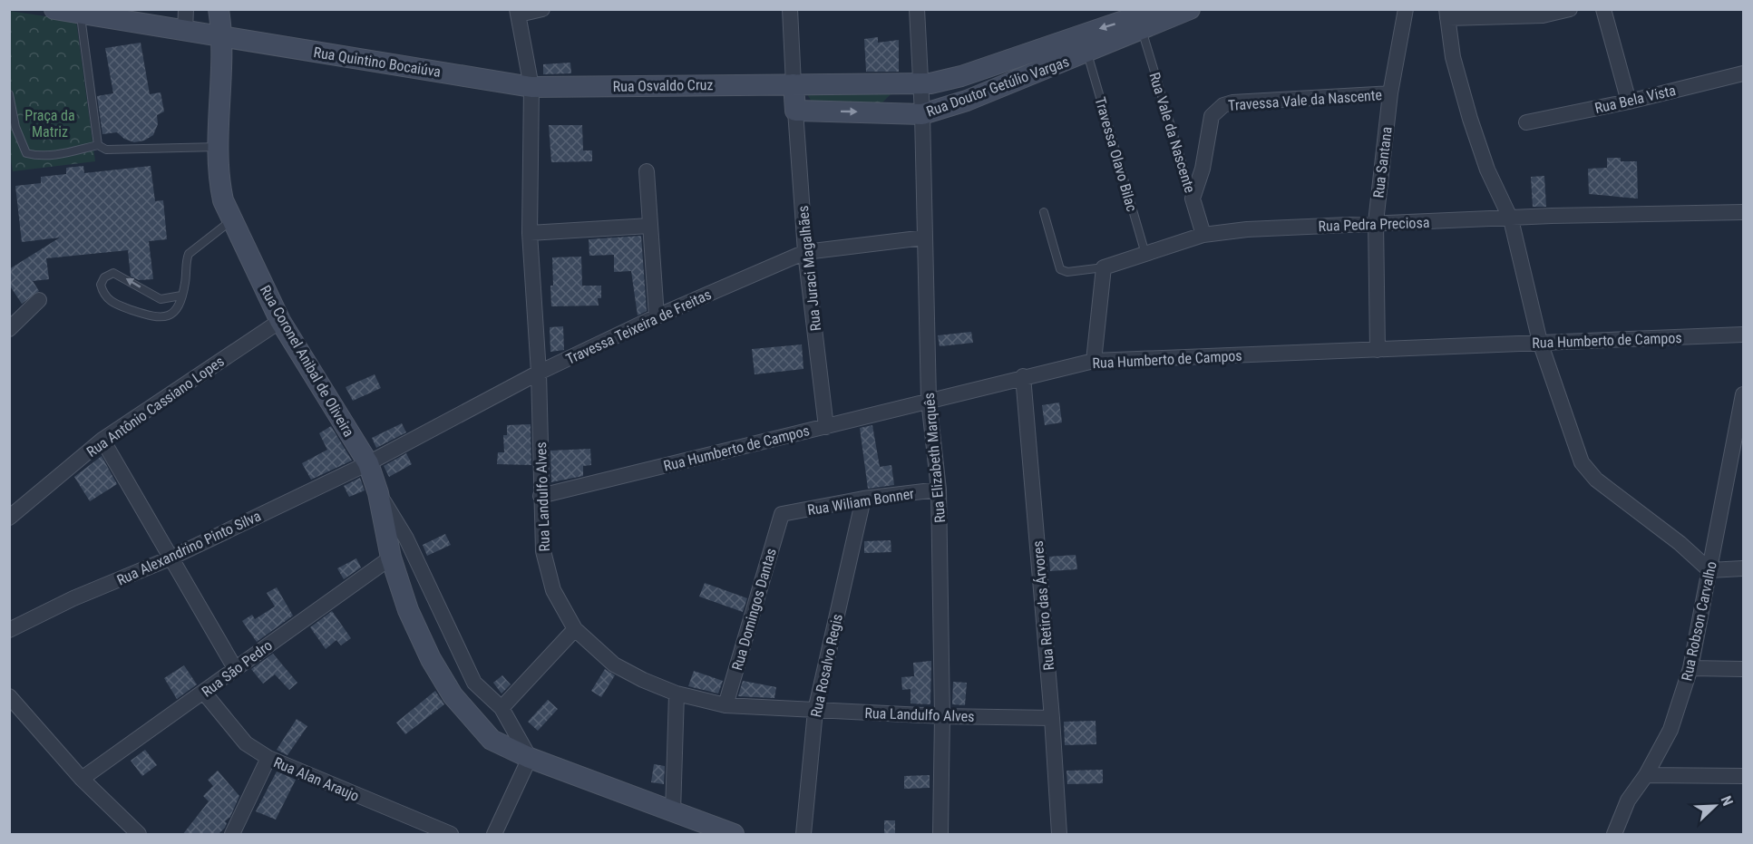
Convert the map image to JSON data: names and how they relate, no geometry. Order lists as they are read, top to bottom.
{
  "streets": {
    "main road": [
      "Rua Quintino Bocaiúva",
      "Rua Osvaldo Cruz",
      "Rua Doutor Getúlio Vargas",
      "Rua Coronel Anibal de Oliveira"
    ],
    "street": [
      "Rua Bela Vista",
      "Travessa Vale da Nascente",
      "Rua Vale da Nascente",
      "Rua Santana",
      "Rua Pedra Preciosa",
      "Rua Juraci Magalhães",
      "Travessa Teixeira de Freitas",
      "Rua Humberto de Campos",
      "Rua Antônio Cassiano Lopes",
      "Rua Elizabeth Marquês",
      "Rua Landulfo Alves",
      "Rua Wiliam Bonner",
      "Rua Alexandrino Pinto Silva",
      "Rua Retiro das Árvores",
      "Rua Domingos Dantas",
      "Rua Robson Carvalho",
      "Rua Rosalvo Regis",
      "Rua São Pedro",
      "Rua Alan Araujo"
    ],
    "lane": ["Travessa Olavo Bilac"]
  },
  "crossings": [
    ["Rua Quintino Bocaiúva", "Rua Osvaldo Cruz"],
    ["Rua Quintino Bocaiúva", "Rua Coronel Anibal de Oliveira"],
    ["Rua Quintino Bocaiúva", "Rua Landulfo Alves"],
    ["Rua Osvaldo Cruz", "Rua Doutor Getúlio Vargas"],
    ["Rua Osvaldo Cruz", "Rua Landulfo Alves"],
    ["Rua Doutor Getúlio Vargas", "Rua Vale da Nascente"],
    ["Rua Doutor Getúlio Vargas", "Travessa Olavo Bilac"],
    ["Rua Doutor Getúlio Vargas", "Rua Juraci Magalhães"],
    ["Rua Doutor Getúlio Vargas", "Rua Elizabeth Marquês"],
    ["Travessa Vale da Nascente", "Rua Vale da Nascente"],
    ["Travessa Vale da Nascente", "Rua Santana"],
    ["Rua Vale da Nascente", "Rua Pedra Preciosa"],
    ["Travessa Olavo Bilac", "Rua Pedra Preciosa"],
    ["Rua Santana", "Rua Pedra Preciosa"],
    ["Rua Santana", "Rua Humberto de Campos"],
    ["Rua Juraci Magalhães", "Travessa Teixeira de Freitas"],
    ["Rua Juraci Magalhães", "Rua Humberto de Campos"],
    ["Travessa Teixeira de Freitas", "Rua Coronel Anibal de Oliveira"],
    ["Travessa Teixeira de Freitas", "Rua Elizabeth Marquês"],
    ["Travessa Teixeira de Freitas", "Rua Landulfo Alves"],
    ["Travessa Teixeira de Freitas", "Rua Alexandrino Pinto Silva"],
    ["Rua Humberto de Campos", "Rua Elizabeth Marquês"],
    ["Rua Humberto de Campos", "Rua Landulfo Alves"],
    ["Rua Humberto de Campos", "Rua Retiro das Árvores"],
    ["Rua Coronel Anibal de Oliveira", "Rua Antônio Cassiano Lopes"],
    ["Rua Coronel Anibal de Oliveira", "Rua Alexandrino Pinto Silva"],
    ["Rua Coronel Anibal de Oliveira", "Rua São Pedro"],
    ["Rua Elizabeth Marquês", "Rua Landulfo Alves"],
    ["Rua Elizabeth Marquês", "Rua Wiliam Bonner"],
    ["Rua Landulfo Alves", "Rua Retiro das Árvores"],
    ["Rua Landulfo Alves", "Rua Domingos Dantas"],
    ["Rua Landulfo Alves", "Rua Rosalvo Regis"],
    ["Rua Wiliam Bonner", "Rua Domingos Dantas"],
    ["Rua Wiliam Bonner", "Rua Rosalvo Regis"],
    ["Rua São Pedro", "Rua Alan Araujo"]
  ],
  "parks": ["Praça da Matriz"],
  "north": "top right"
}
